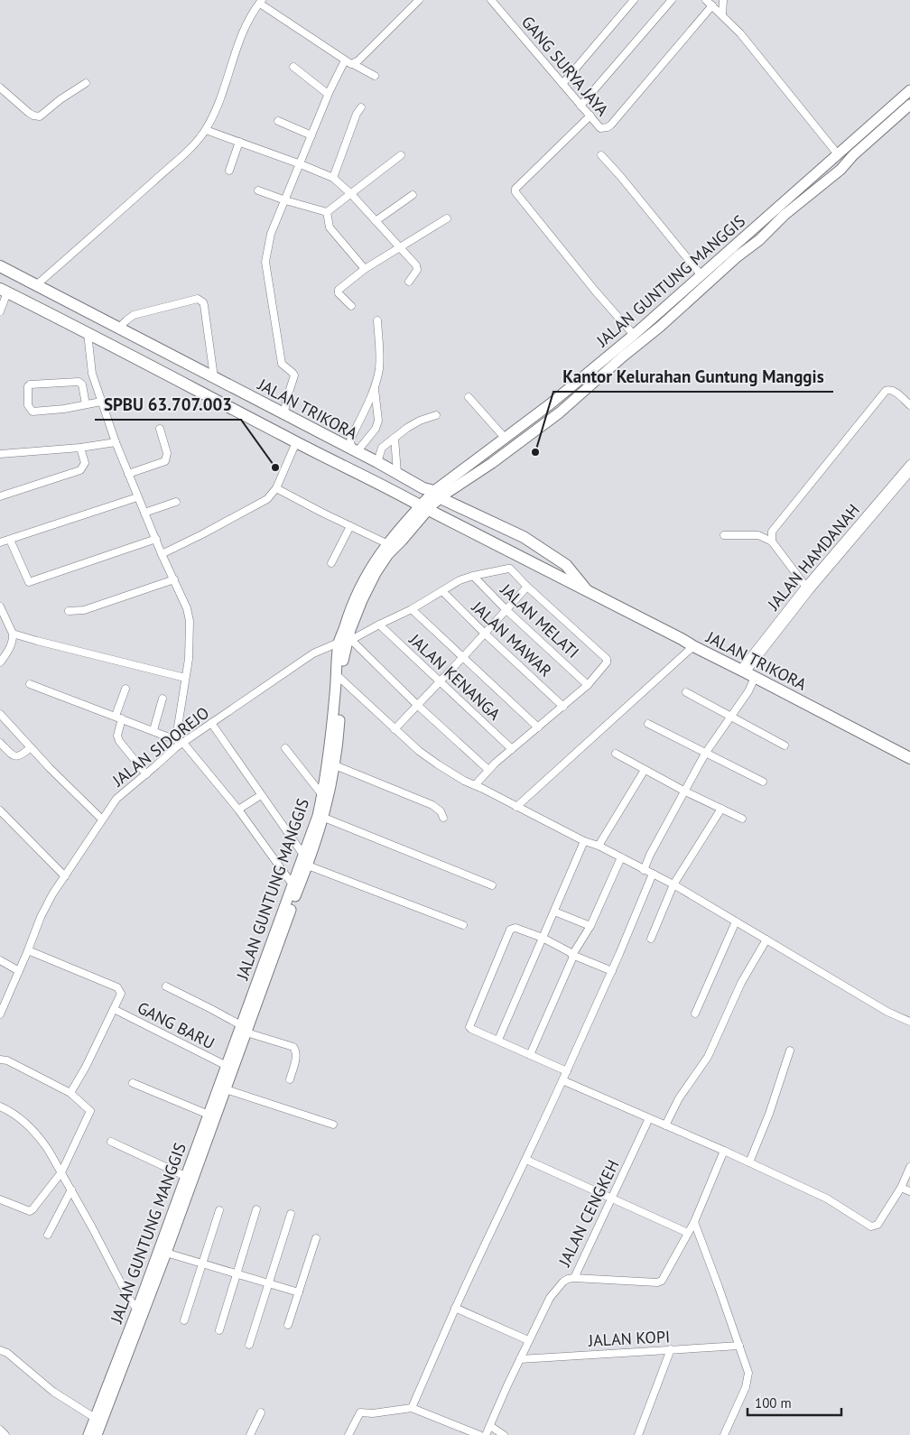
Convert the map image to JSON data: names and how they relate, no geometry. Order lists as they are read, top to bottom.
{
  "streets": {
    "main road": ["JALAN TRIKORA"],
    "street": [
      "GANG SURYA JAYA",
      "JALAN GUNTUNG MANGGIS",
      "JALAN HAMDANAH",
      "JALAN MELATI",
      "JALAN MAWAR",
      "JALAN KENANGA",
      "JALAN SIDOREJO",
      "GANG BARU",
      "JALAN CENGKEH",
      "JALAN KOPI"
    ]
  },
  "crossings": [
    ["JALAN GUNTUNG MANGGIS", "JALAN TRIKORA"],
    ["JALAN GUNTUNG MANGGIS", "JALAN SIDOREJO"],
    ["JALAN GUNTUNG MANGGIS", "GANG BARU"],
    ["JALAN TRIKORA", "JALAN HAMDANAH"],
    ["JALAN MELATI", "JALAN SIDOREJO"],
    ["JALAN MAWAR", "JALAN SIDOREJO"],
    ["JALAN KENANGA", "JALAN SIDOREJO"],
    ["JALAN CENGKEH", "JALAN KOPI"]
  ],
  "places": ["Kantor Kelurahan Guntung Manggis", "SPBU 63.707.003"],
  "scale_bar": "100 m"
}
